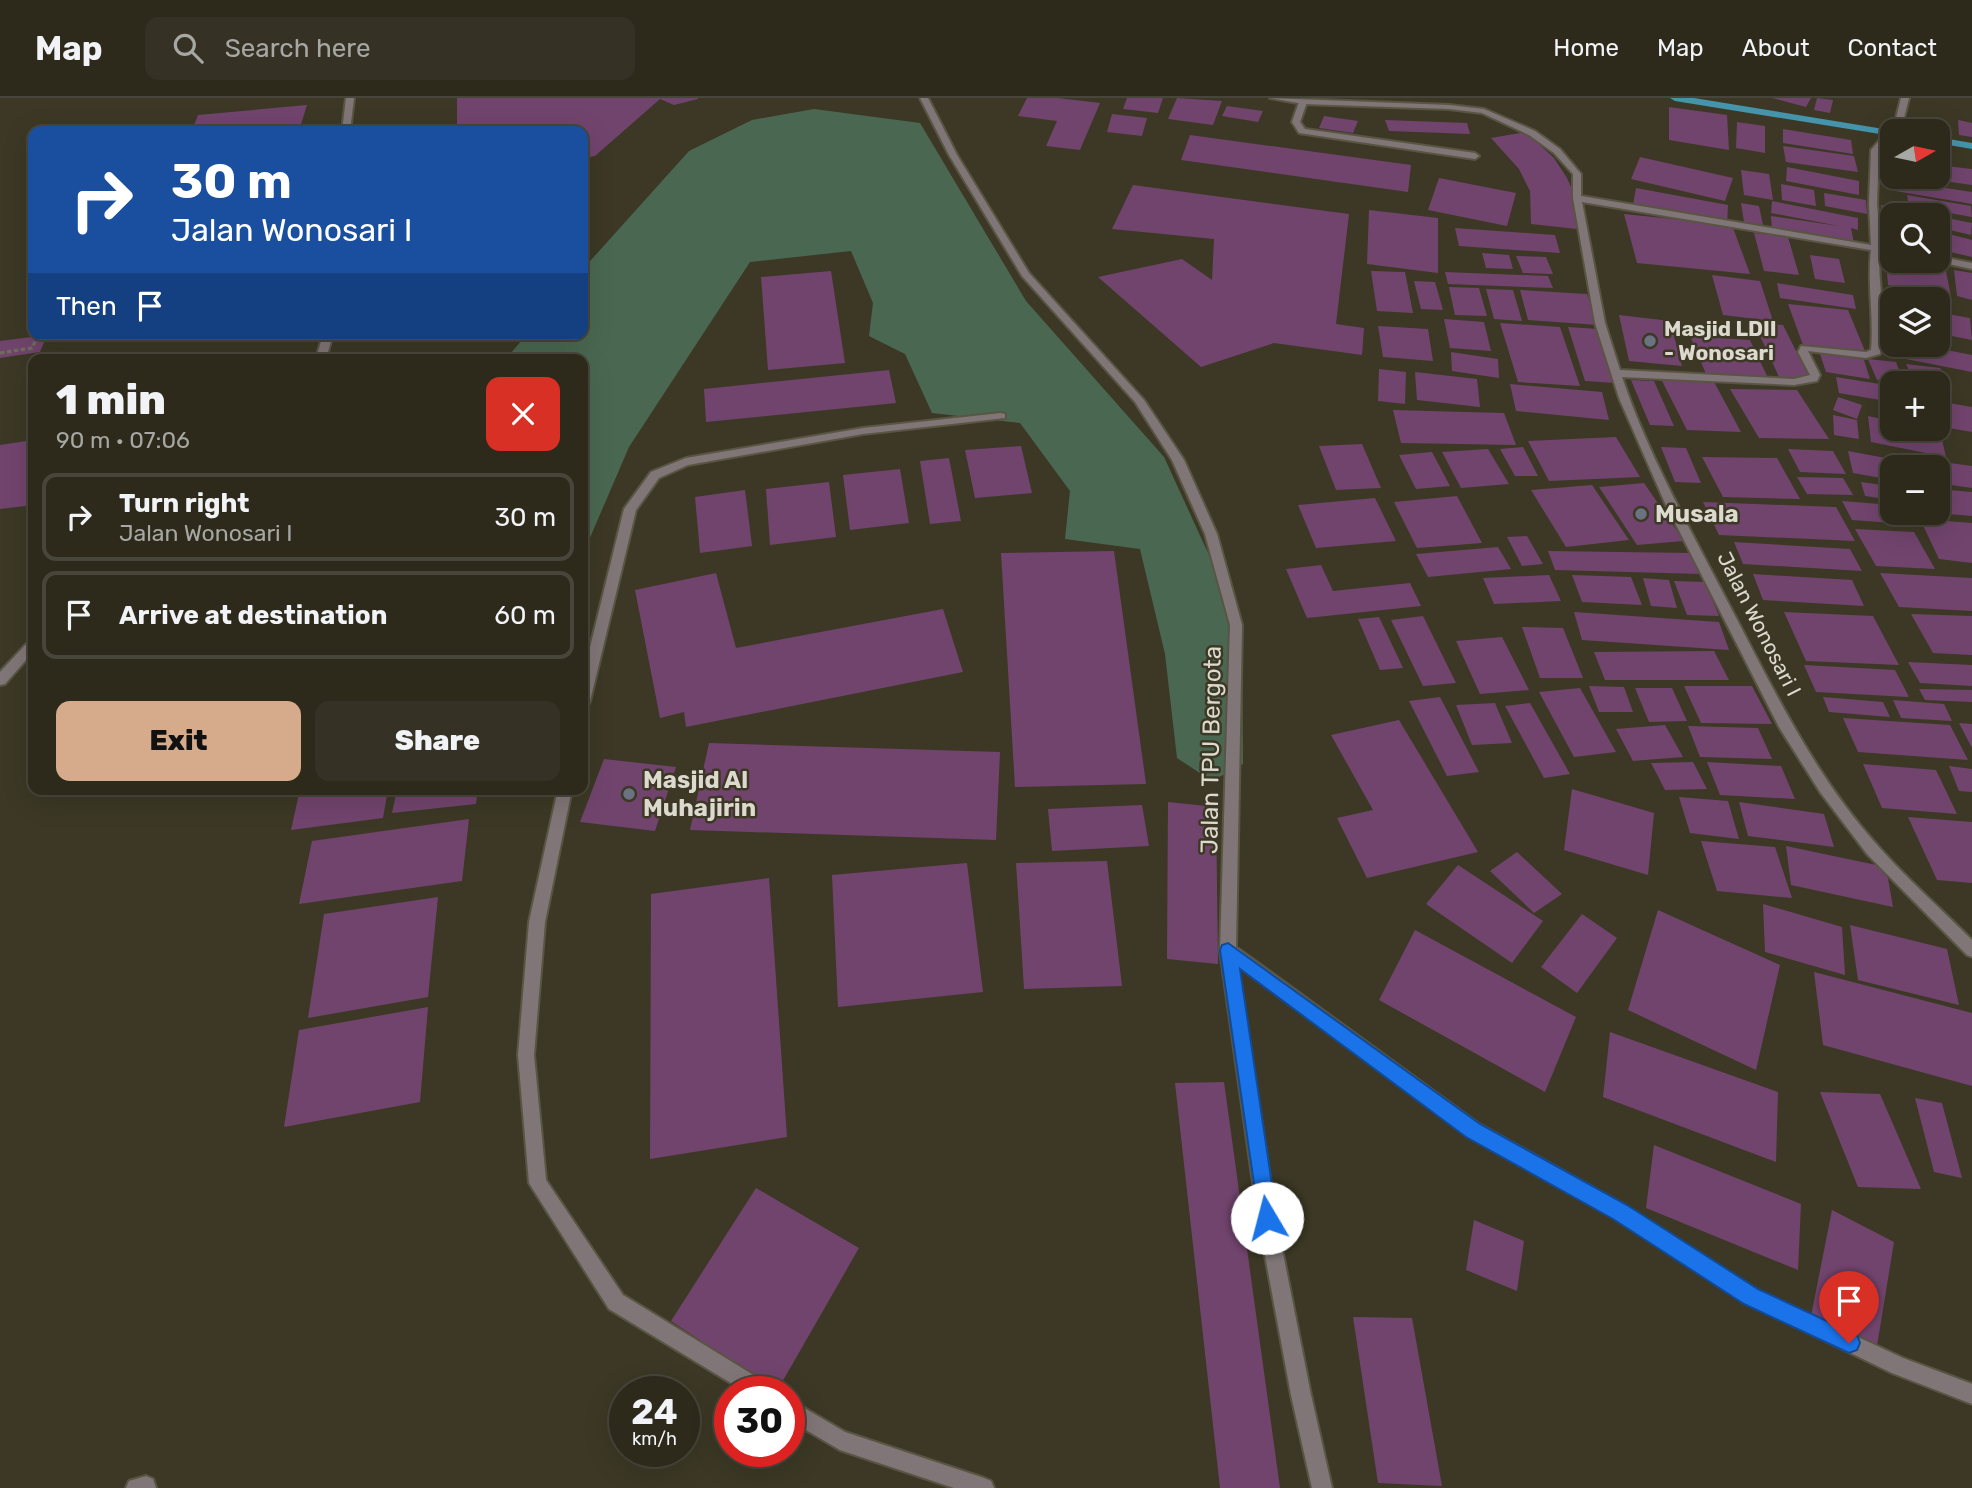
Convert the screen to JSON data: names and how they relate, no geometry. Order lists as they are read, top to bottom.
{
  "streets": {
    "street": ["Jalan Wonosari I", "Jalan TPU Bergota"]
  },
  "places": ["Masjid LDII - Wonosari", "Musala", "Masjid Al Muhajirin"],
  "north": "right",
  "page": {
    "header": "Map",
    "search": "Search here",
    "nav": [
      "Home",
      "Map",
      "About",
      "Contact"
    ],
    "map_buttons": ["+", "−"],
    "turn": ["30 m", "Jalan Wonosari I"],
    "then": "Then",
    "heading": ["1 min", "90 m · 07:06"],
    "list": [
      {
        "name": "Turn right",
        "note": "Jalan Wonosari I",
        "value": "30 m"
      },
      {
        "name": "Arrive at destination",
        "value": "60 m"
      }
    ],
    "buttons": ["Exit", "Share"],
    "speed": "24 km/h",
    "limit": "30"
  }
}
